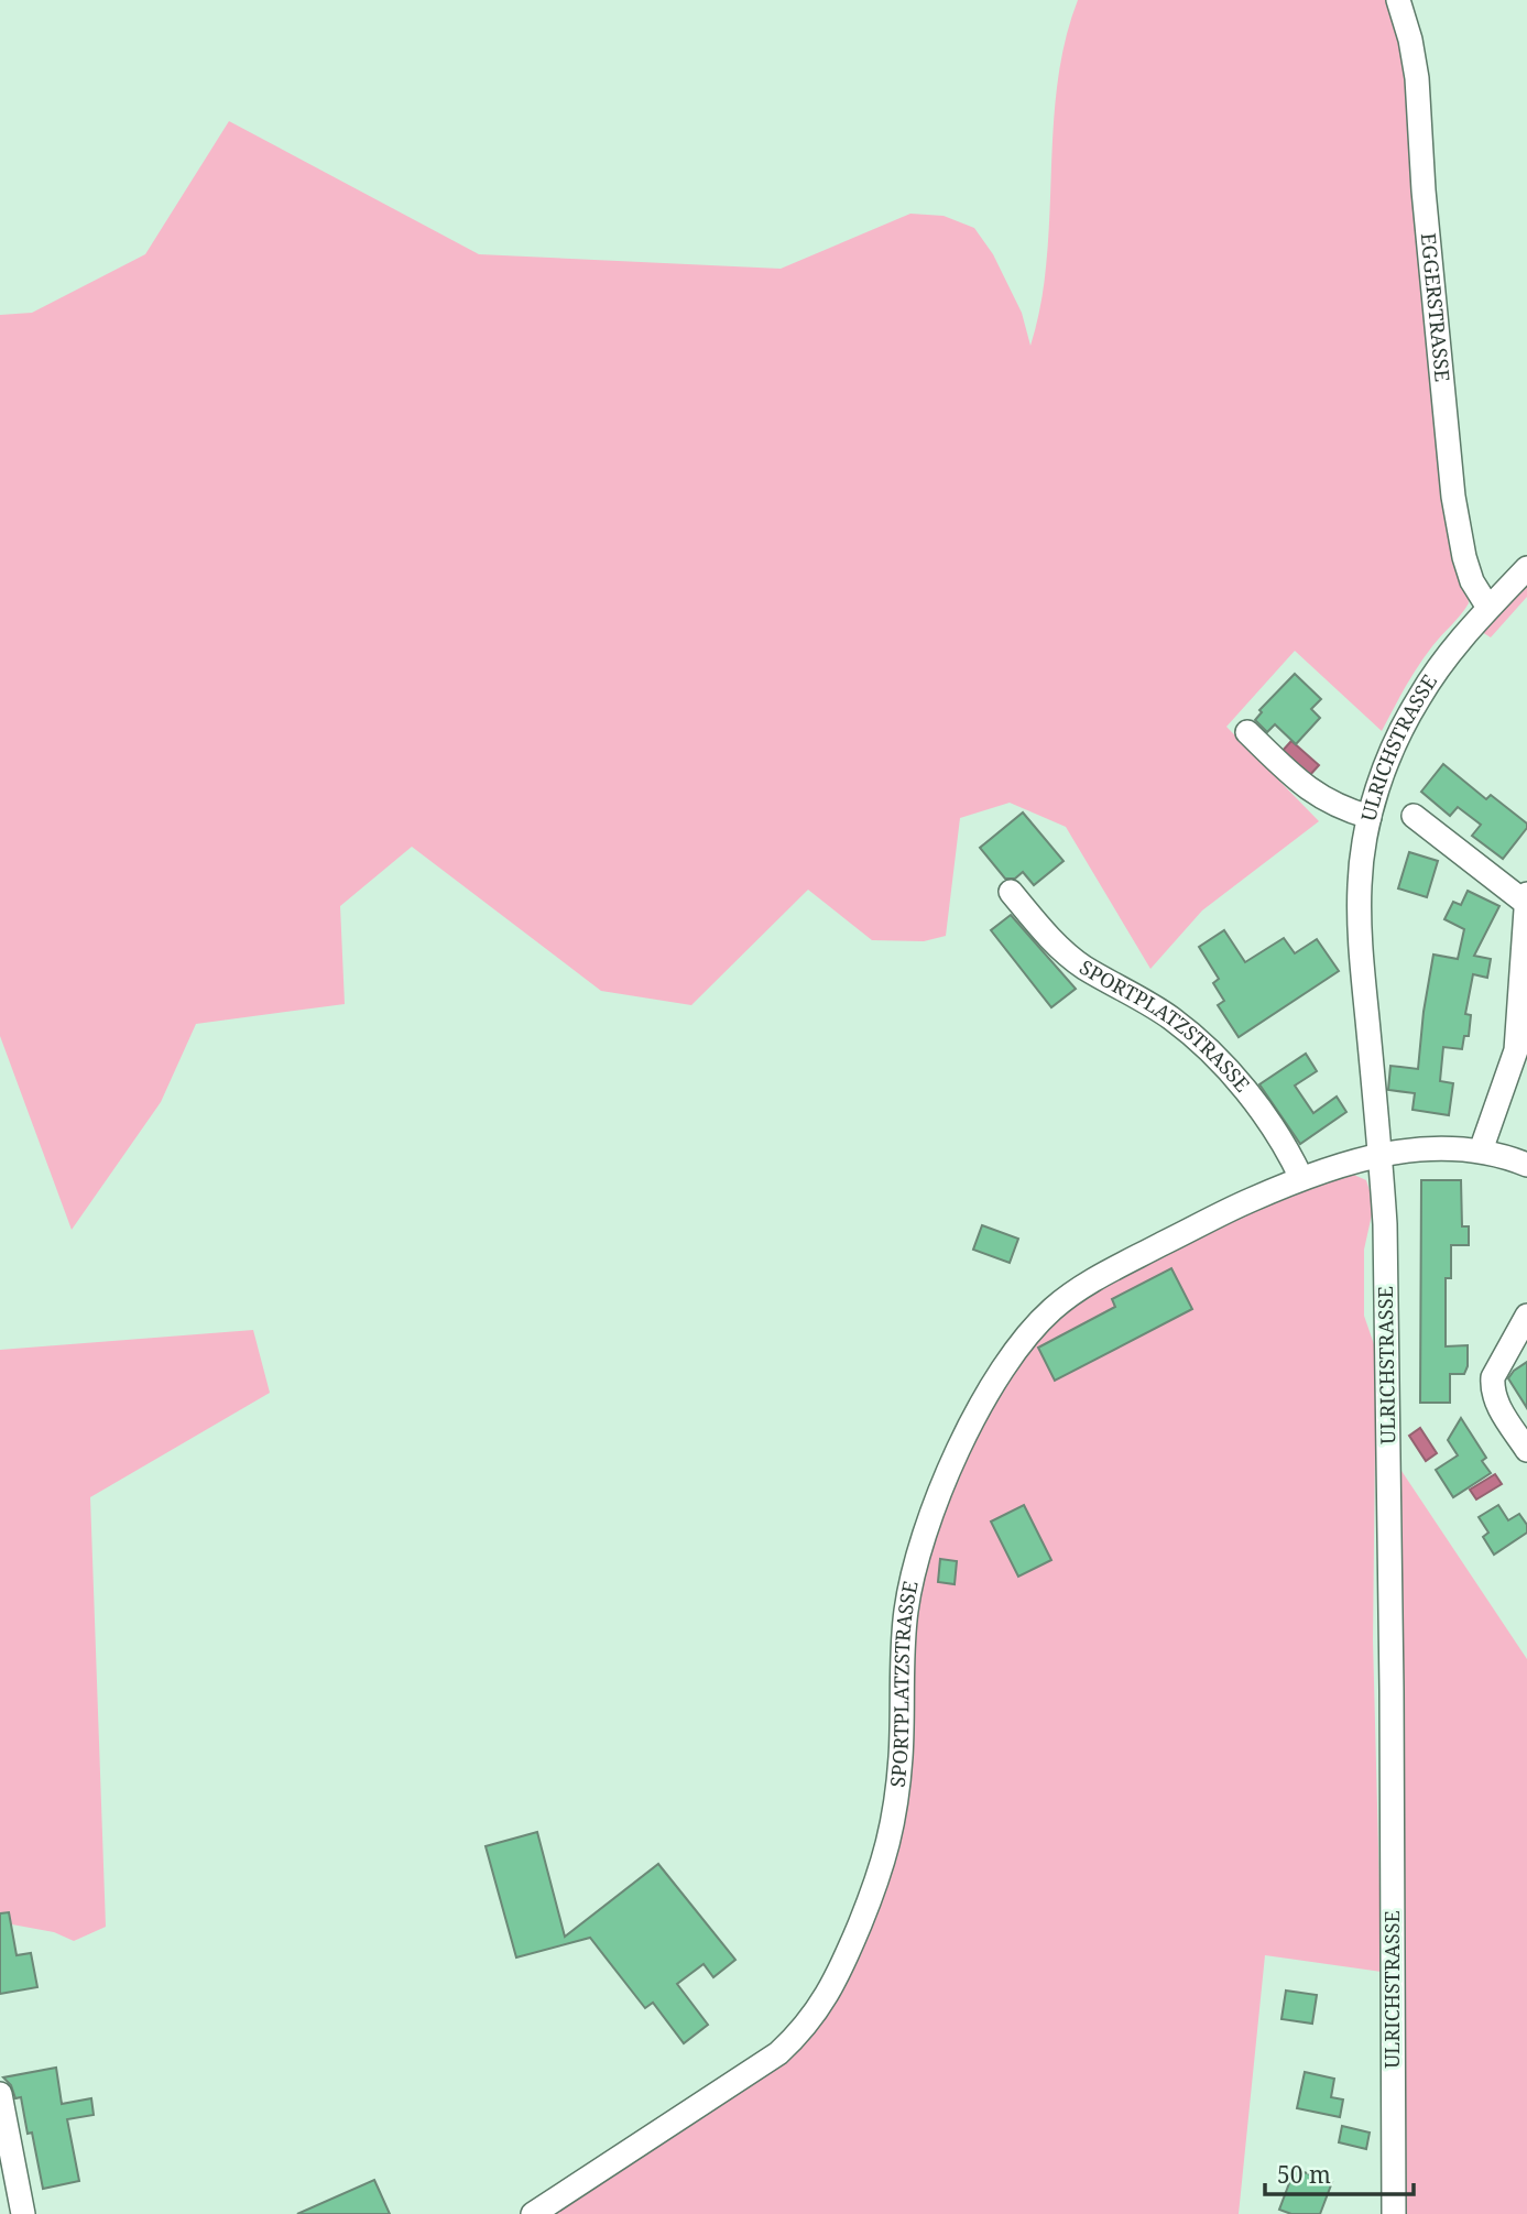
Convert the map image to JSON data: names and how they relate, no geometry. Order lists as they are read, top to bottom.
{
  "streets": {
    "street": ["EGGERSTRASSE", "ULRICHSTRASSE", "SPORTPLATZSTRASSE"]
  },
  "crossings": [
    ["EGGERSTRASSE", "ULRICHSTRASSE"],
    ["ULRICHSTRASSE", "SPORTPLATZSTRASSE"]
  ],
  "scale_bar": "50 m"
}
